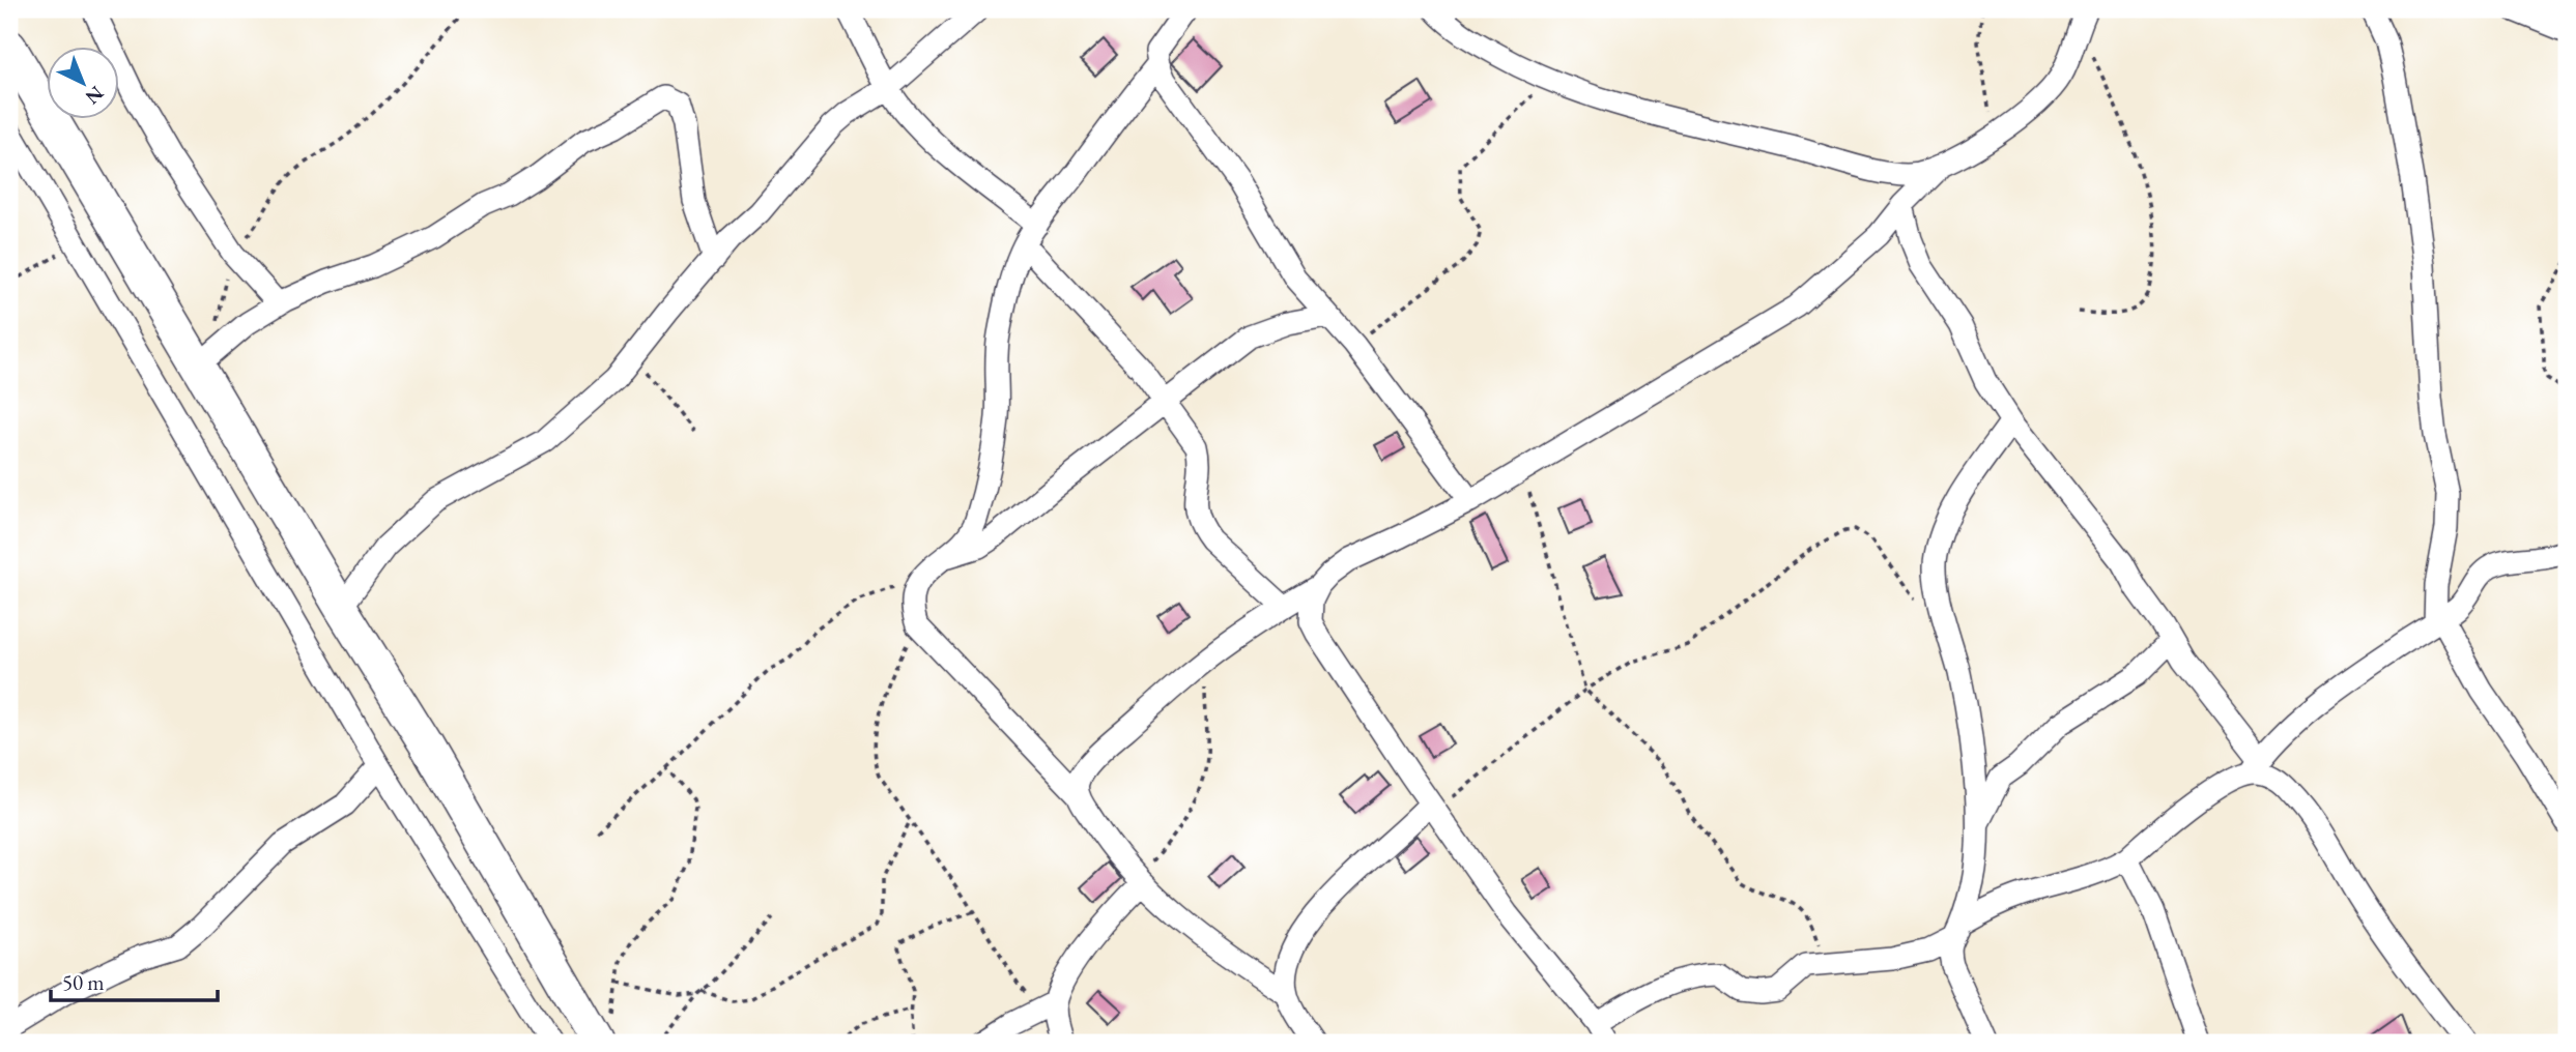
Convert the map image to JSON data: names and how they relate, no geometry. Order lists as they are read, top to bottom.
{
  "scale_bar": "50 m",
  "north": "bottom right"
}
